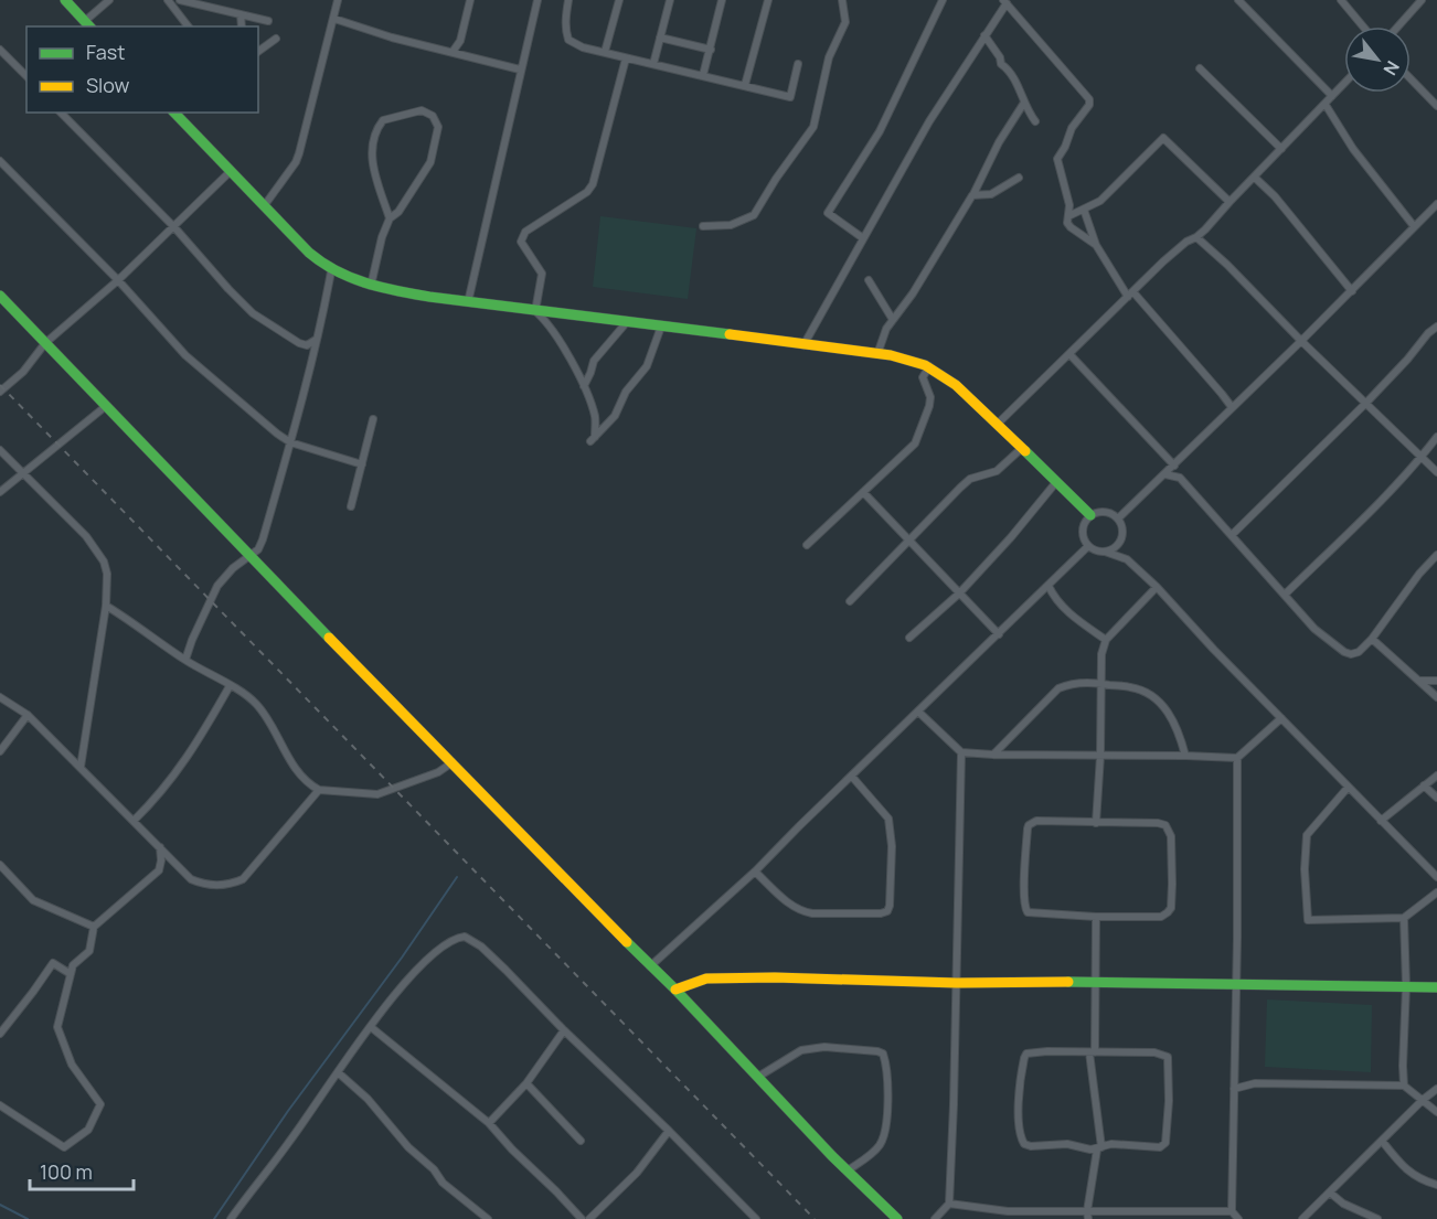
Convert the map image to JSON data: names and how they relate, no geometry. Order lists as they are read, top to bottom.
{
  "legend": ["Fast", "Slow"],
  "scale_bar": "100 m",
  "north": "bottom right"
}
